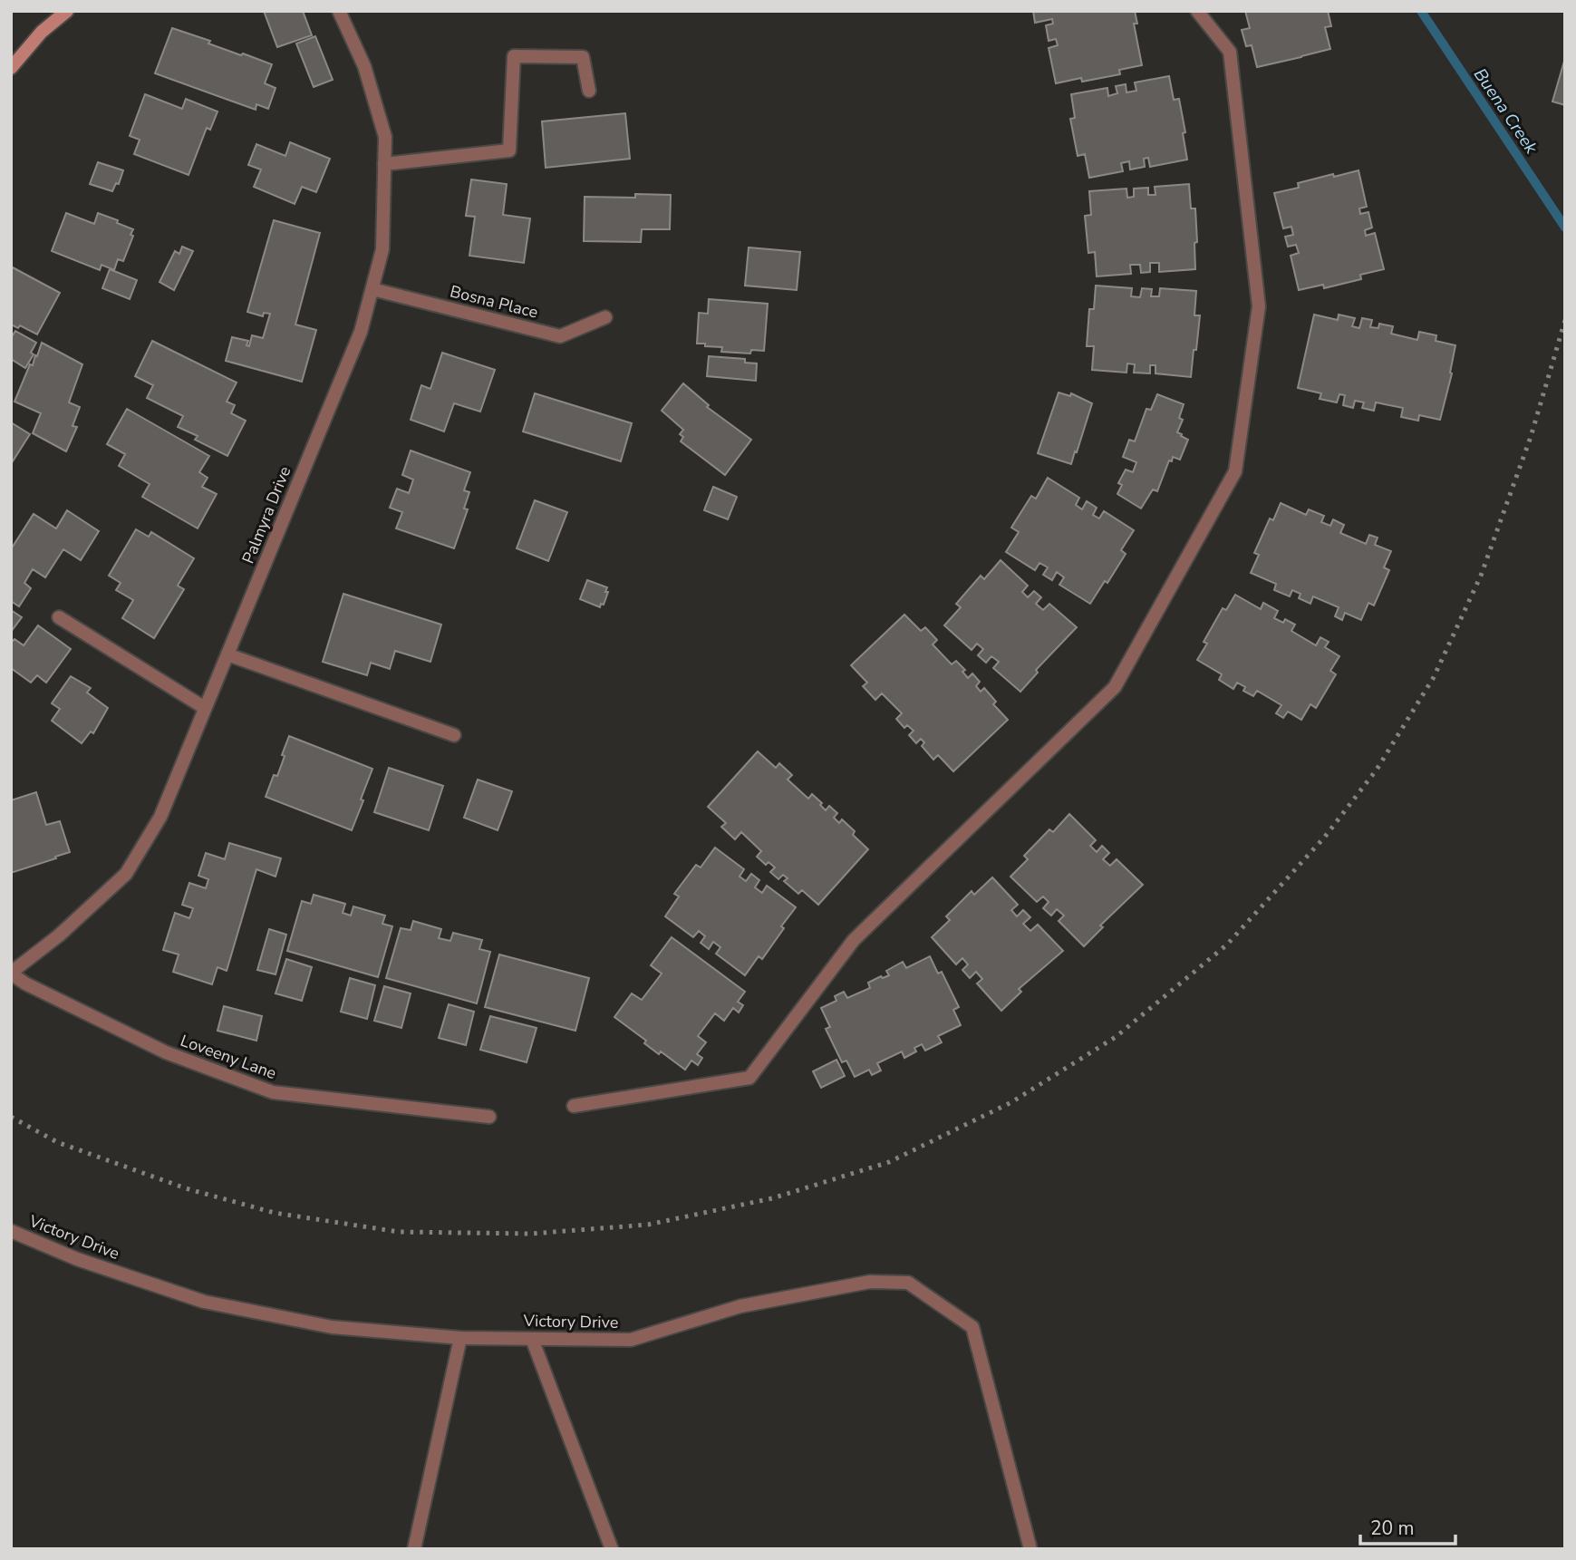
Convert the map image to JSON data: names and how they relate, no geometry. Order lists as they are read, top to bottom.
{
  "streets": {
    "street": [
      "Bosna Place",
      "Palmyra Drive",
      "Loveeny Lane",
      "Victory Drive"
    ]
  },
  "crossings": [
    ["Bosna Place", "Palmyra Drive"],
    ["Palmyra Drive", "Loveeny Lane"]
  ],
  "water": ["Buena Creek"],
  "scale_bar": "20 m"
}
